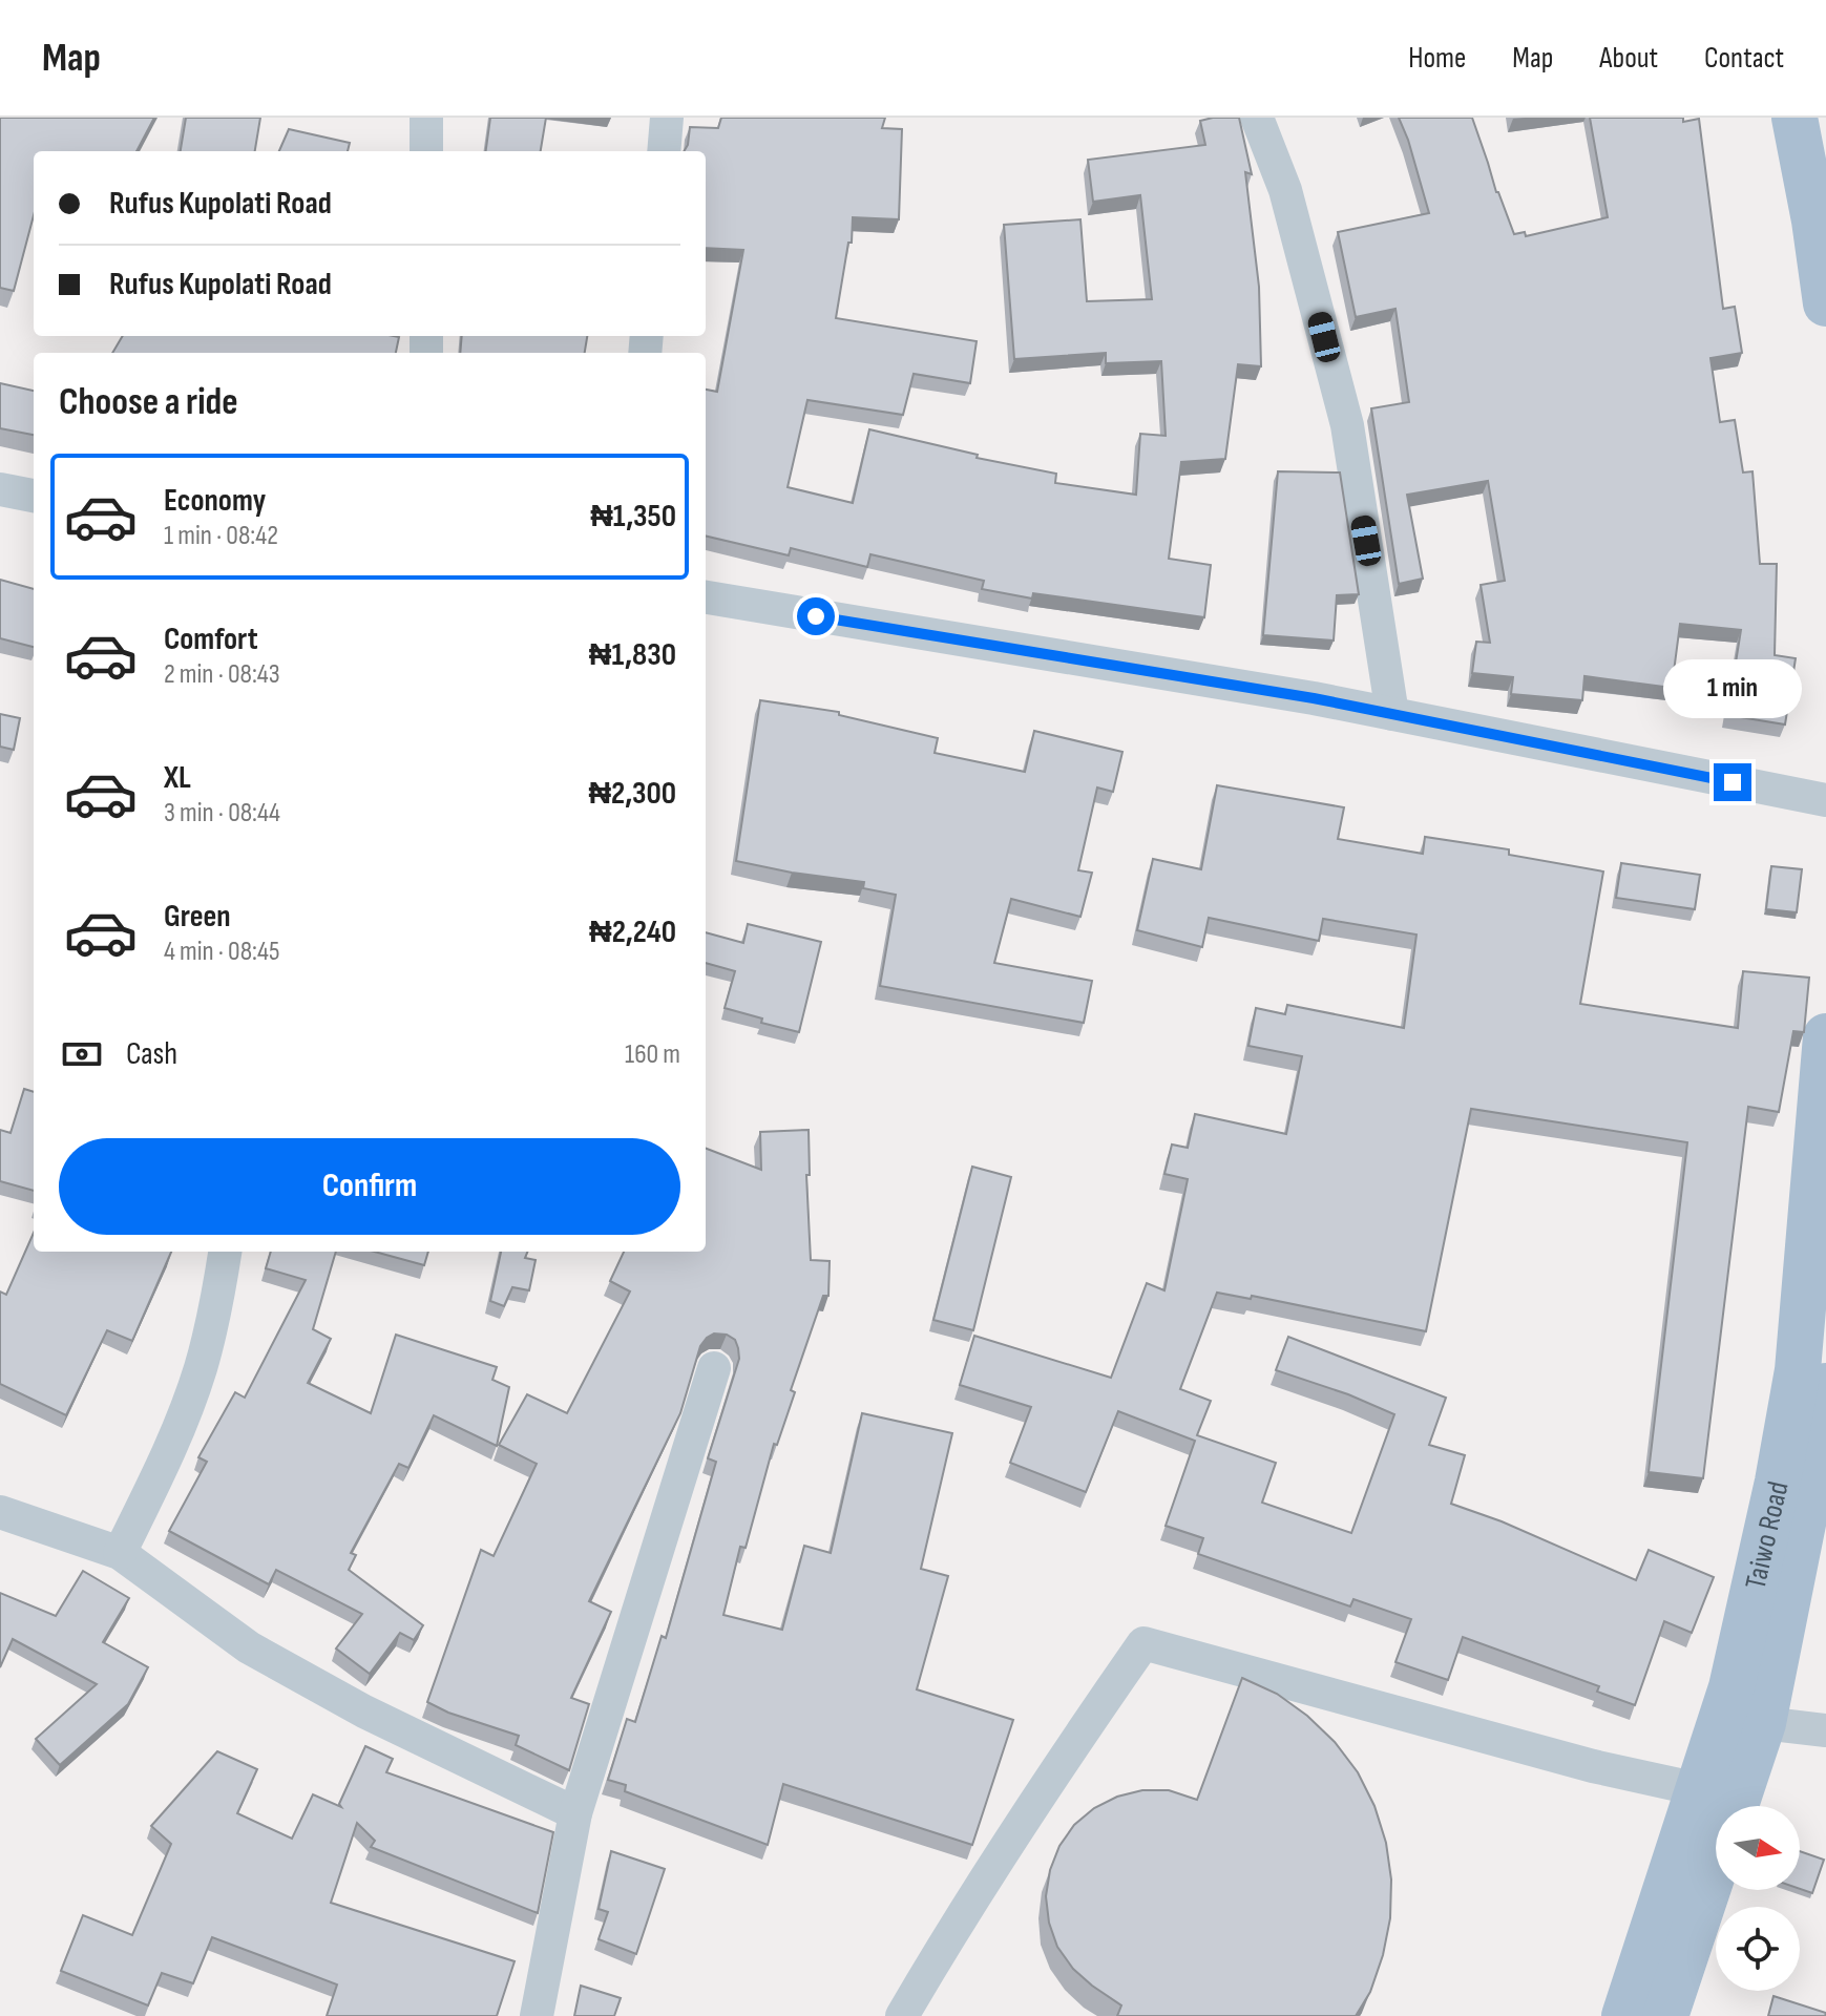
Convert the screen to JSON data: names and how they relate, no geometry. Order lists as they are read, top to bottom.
{
  "streets": {
    "main road": ["Taiwo Road"]
  },
  "north": "right",
  "page": {
    "header": "Map",
    "nav": [
      "Home",
      "Map",
      "About",
      "Contact"
    ],
    "banner": ["Rufus Kupolati Road", "Rufus Kupolati Road"],
    "heading": "Choose a ride",
    "list": [
      {
        "name": "Economy",
        "note": "1 min · 08:42",
        "value": "₦1,350"
      },
      {
        "name": "Comfort",
        "note": "2 min · 08:43",
        "value": "₦1,830"
      },
      {
        "name": "XL",
        "note": "3 min · 08:44",
        "value": "₦2,300"
      },
      {
        "name": "Green",
        "note": "4 min · 08:45",
        "value": "₦2,240"
      }
    ],
    "bubble": "1 min",
    "pay": ["Cash", "160 m"],
    "buttons": "Confirm"
  }
}
